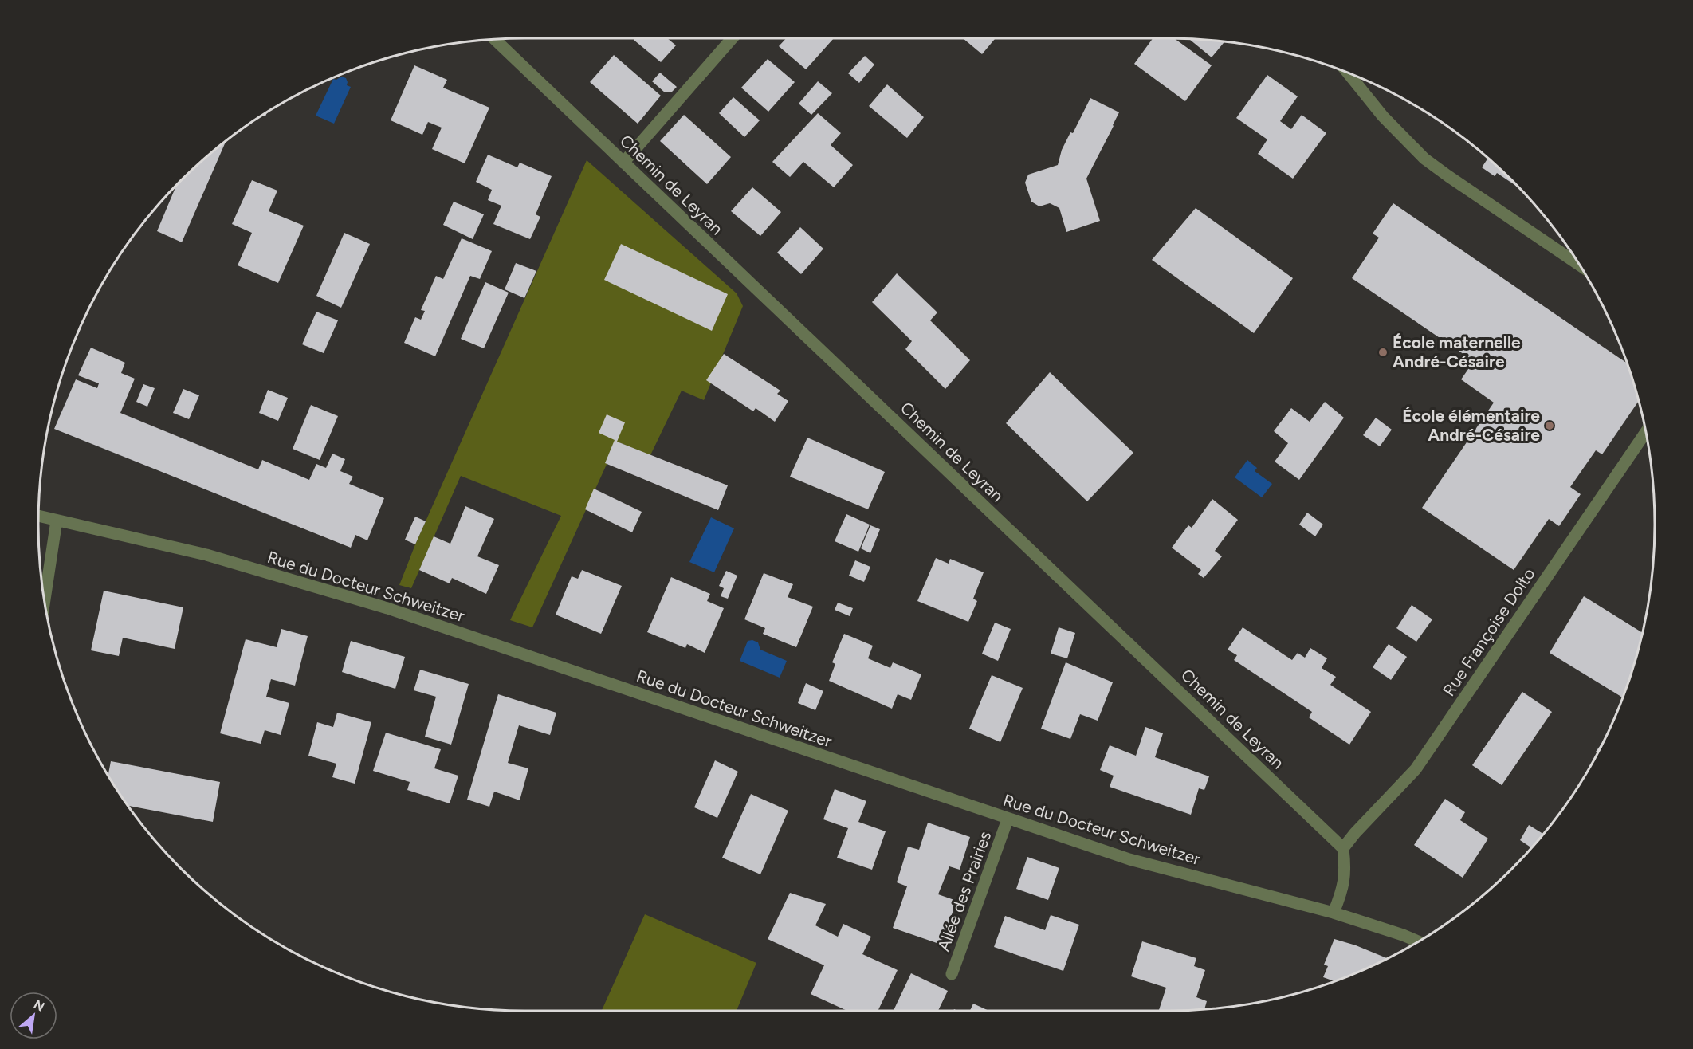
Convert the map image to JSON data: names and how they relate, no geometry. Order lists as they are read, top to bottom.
{
  "streets": {
    "street": [
      "Chemin de Leyran",
      "Rue du Docteur Schweitzer",
      "Rue Françoise Dolto",
      "Allée des Prairies"
    ]
  },
  "crossings": [
    ["Chemin de Leyran", "Rue Françoise Dolto"],
    ["Rue du Docteur Schweitzer", "Allée des Prairies"]
  ],
  "places": ["École maternelle André-Césaire", "École élémentaire André-Césaire"],
  "north": "top right"
}
